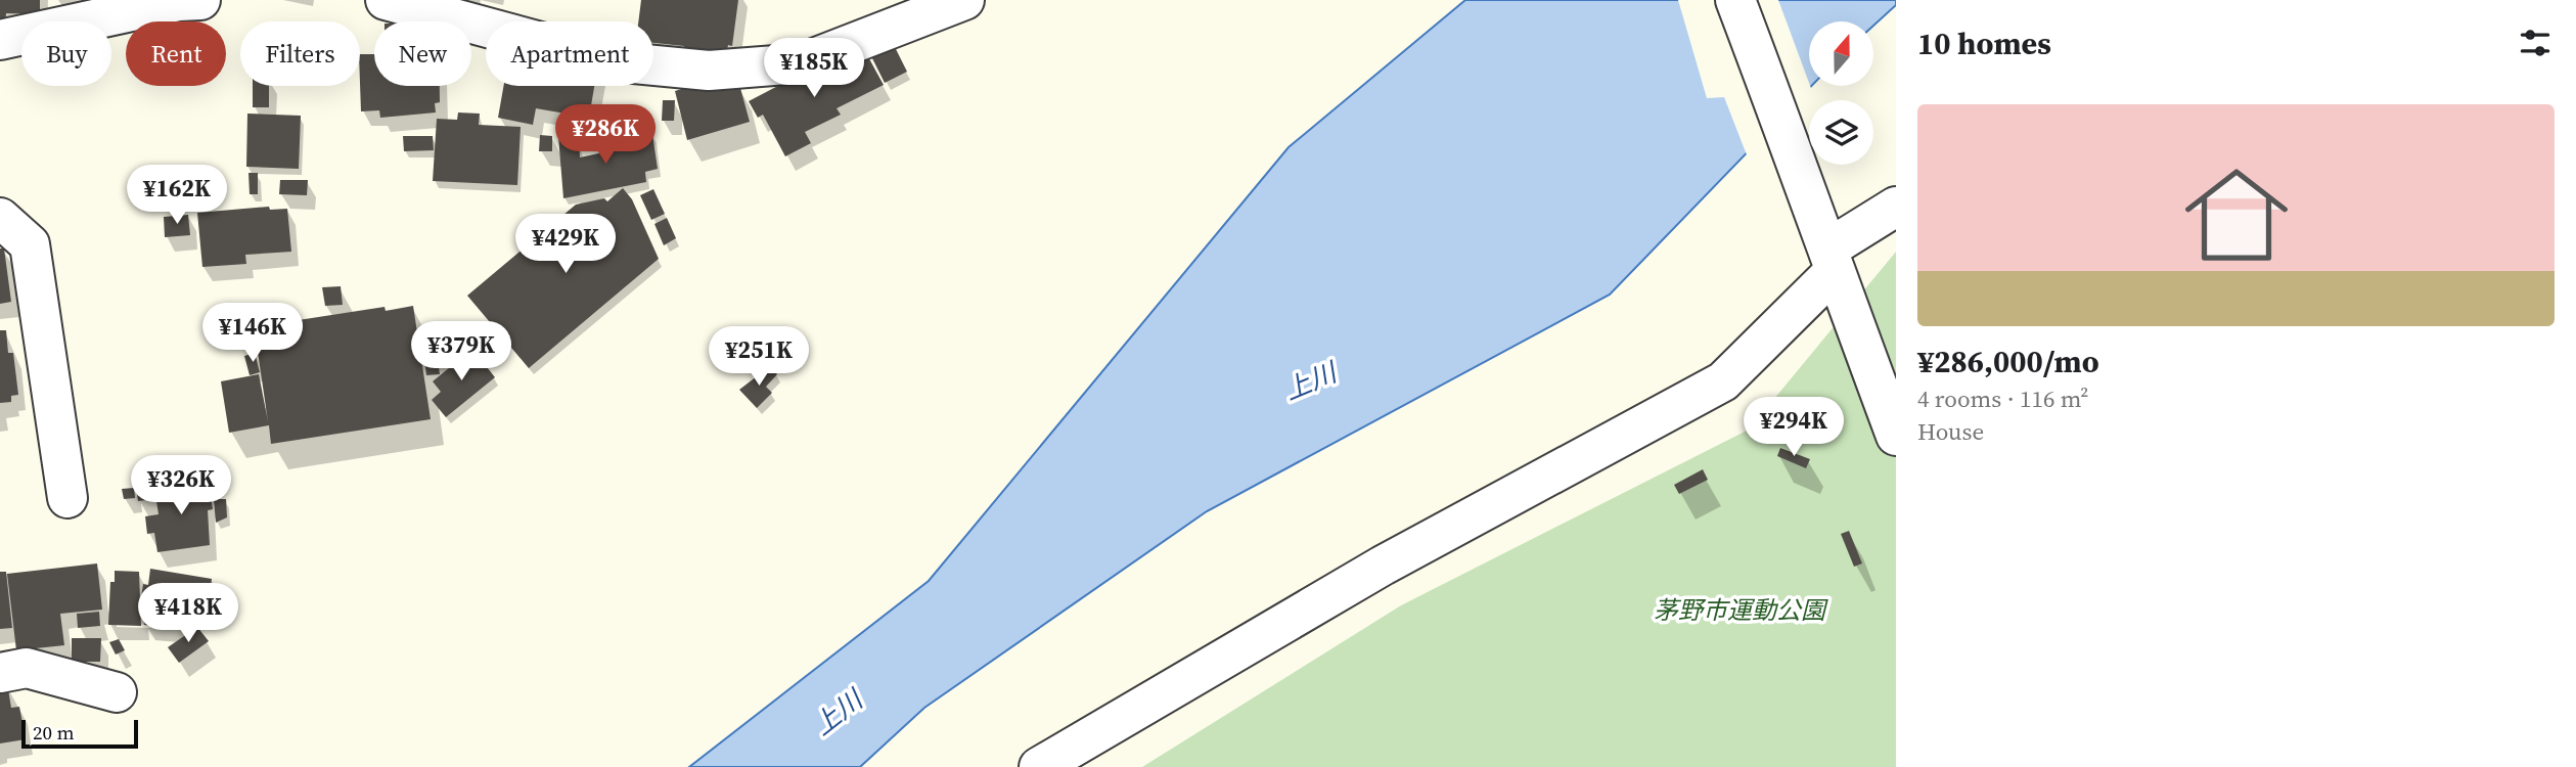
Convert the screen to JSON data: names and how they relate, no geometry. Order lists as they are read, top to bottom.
{
  "water": ["上川"],
  "parks": ["茅野市運動公園"],
  "scale_bar": "20 m",
  "north": "top",
  "page": {
    "heading": "10 homes",
    "chip": [
      "Buy",
      "Rent",
      "Filters",
      "New",
      "Apartment"
    ],
    "price": [
      "¥185K",
      "¥286K",
      "¥162K",
      "¥429K",
      "¥146K",
      "¥379K",
      "¥251K",
      "¥294K",
      "¥326K",
      "¥418K"
    ],
    "list": [
      {
        "name": "¥286,000/mo",
        "note": "4 rooms · 116 m² · House"
      }
    ],
    "scale": "20 m"
  }
}
